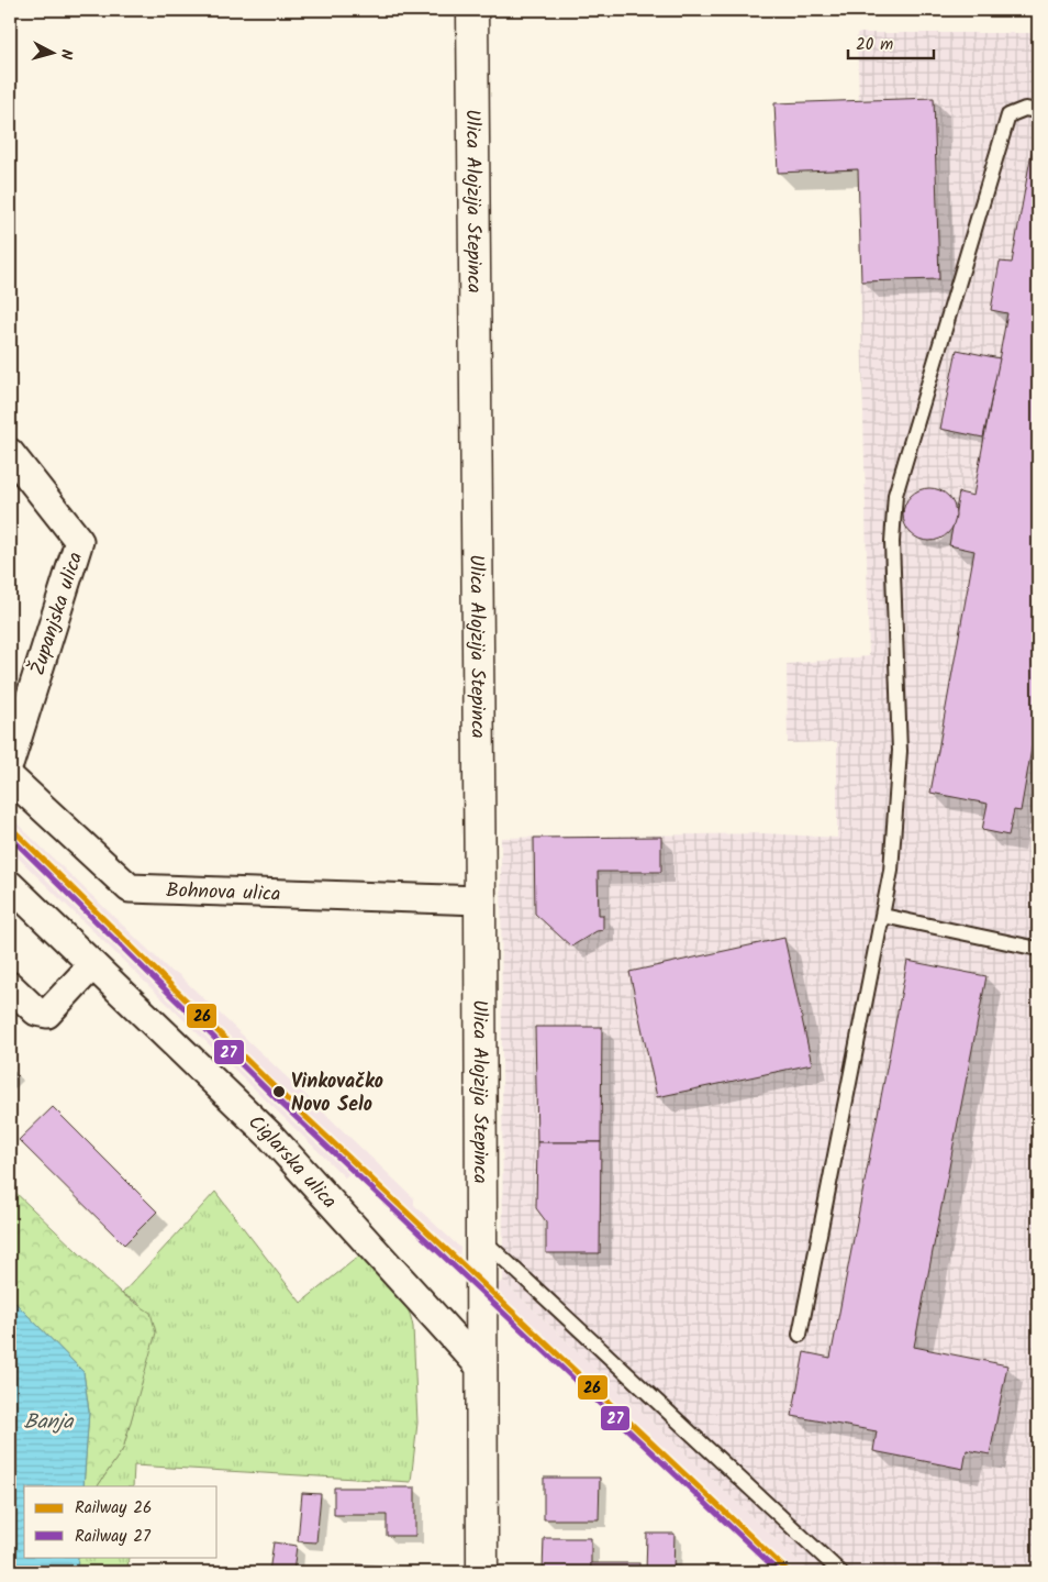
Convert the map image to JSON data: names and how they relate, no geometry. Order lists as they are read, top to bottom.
{
  "streets": {
    "main road": ["Ulica Alojzija Stepinca"],
    "street": ["Županjska ulica", "Bohnova ulica", "Ciglarska ulica"]
  },
  "crossings": [
    ["Ulica Alojzija Stepinca", "Bohnova ulica"],
    ["Ulica Alojzija Stepinca", "Ciglarska ulica"]
  ],
  "water": ["Banja"],
  "places": ["Vinkovačko Novo Selo"],
  "lines": ["rail line 26", "rail line 27"],
  "legend": ["Railway 26", "Railway 27"],
  "scale_bar": "20 m",
  "north": "right"
}
